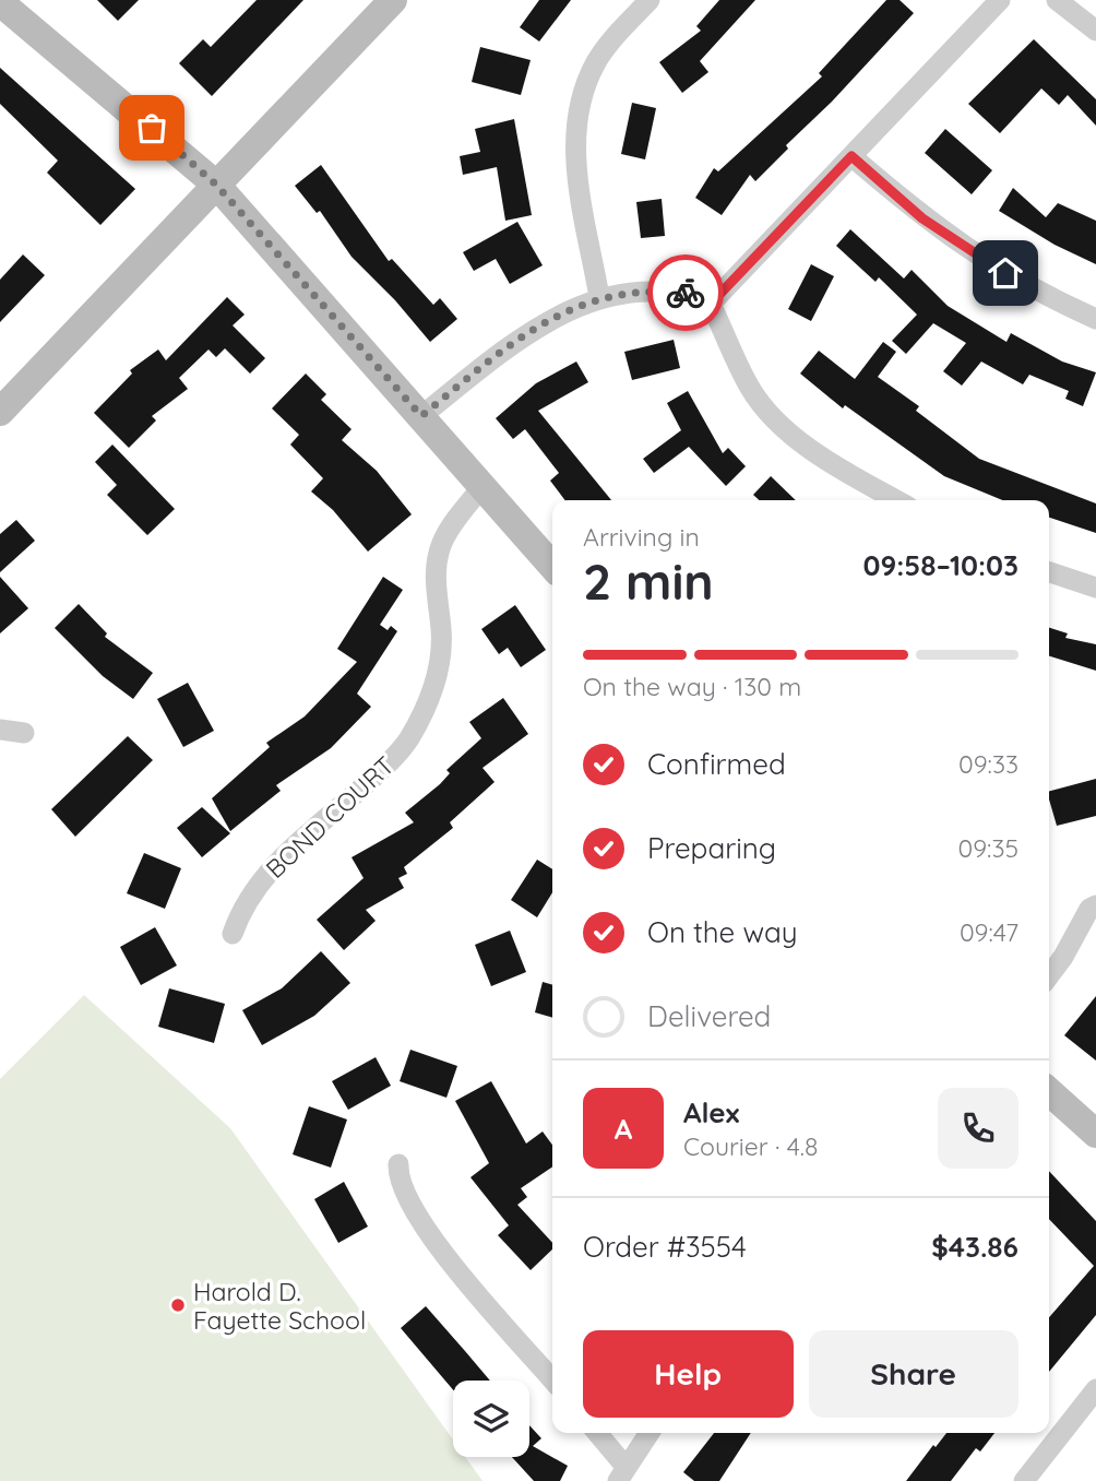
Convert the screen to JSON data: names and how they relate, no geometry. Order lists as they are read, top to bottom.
{
  "streets": {
    "street": ["BOND COURT"]
  },
  "places": ["Harold D. Fayette School"],
  "page": {
    "heading": ["2 min", "Arriving in", "09:58–10:03"],
    "panel": [
      "Alex",
      "Courier · 4.8",
      "Order #3554",
      "$43.86"
    ],
    "bar": "On the way · 130 m",
    "list": [
      ["Confirmed", "09:33"],
      ["Preparing", "09:35"],
      ["On the way", "09:47"],
      "Delivered"
    ],
    "round": "A",
    "buttons": ["Help", "Share"]
  }
}
